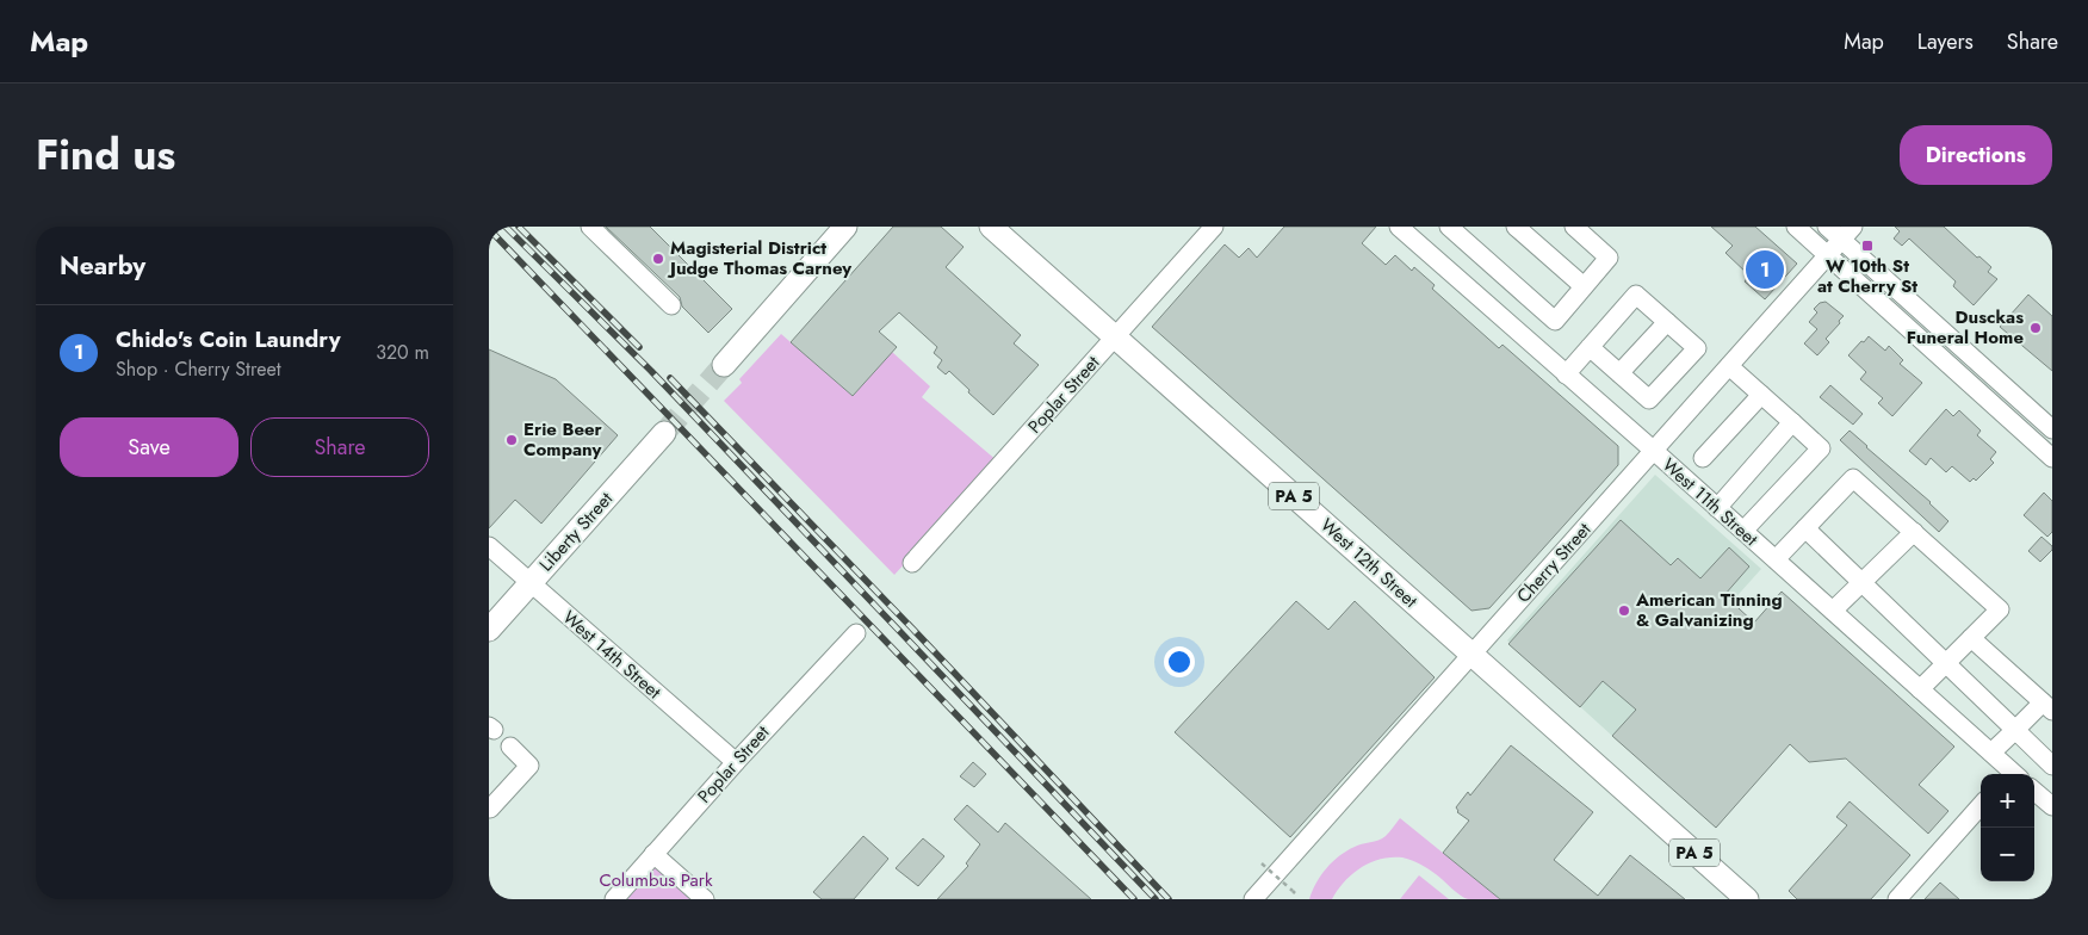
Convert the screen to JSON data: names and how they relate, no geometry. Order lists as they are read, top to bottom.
{
  "streets": {
    "main road": ["PA 5", "Liberty Street", "West 12th Street"],
    "street": [
      "Poplar Street",
      "West 11th Street",
      "Cherry Street",
      "West 14th Street"
    ]
  },
  "crossings": [
    ["Poplar Street", "West 12th Street"],
    ["Poplar Street", "West 14th Street"],
    ["West 11th Street", "Cherry Street"],
    ["Liberty Street", "West 14th Street"],
    ["West 12th Street", "Cherry Street"]
  ],
  "parks": ["Columbus Park"],
  "places": {
    "transit": ["W 10th St at Cherry St"],
    "other": [
      "Magisterial District Judge Thomas Carney",
      "Dusckas Funeral Home",
      "Erie Beer Company",
      "American Tinning & Galvanizing"
    ]
  },
  "page": {
    "header": "Map",
    "nav": ["Map", "Layers", "Share"],
    "title": "Find us",
    "buttons": [
      "Directions",
      ["Save", "Share"]
    ],
    "heading": "Nearby",
    "pins": "1",
    "list": [
      {
        "mark": "1",
        "name": "Chido's Coin Laundry",
        "note": "Shop · Cherry Street",
        "value": "320 m"
      }
    ],
    "map_buttons": ["+", "−"]
  }
}
